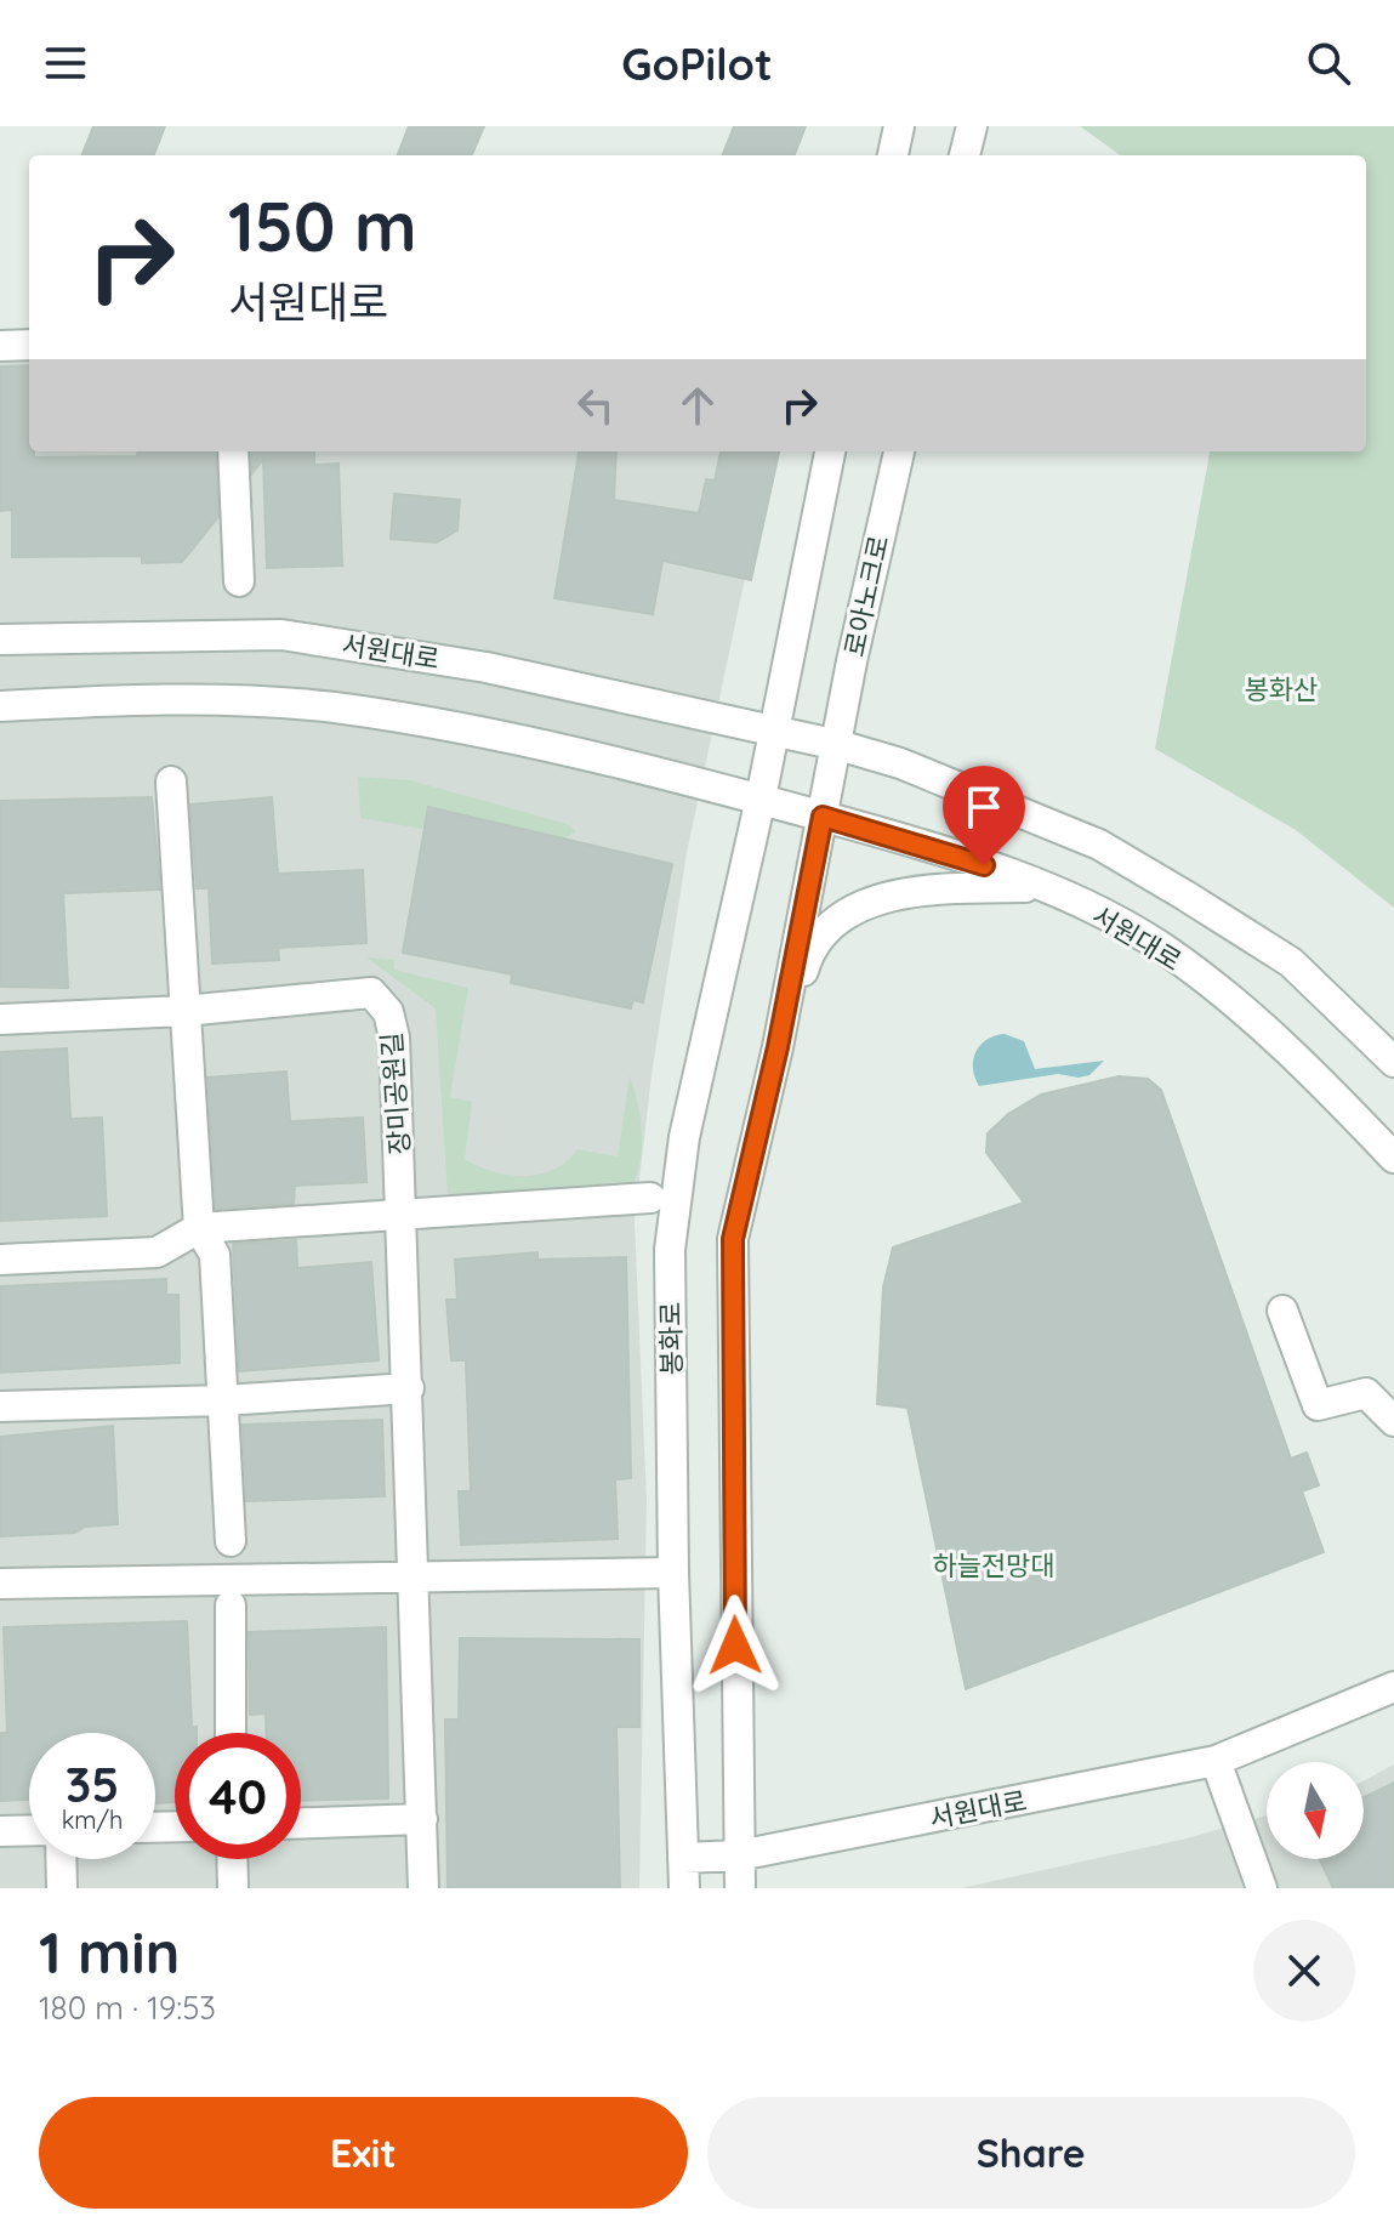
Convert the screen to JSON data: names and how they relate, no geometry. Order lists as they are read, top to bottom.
{
  "streets": {
    "street": [
      "로아노크로",
      "서원대로",
      "장미공원길",
      "봉화로"
    ]
  },
  "crossings": [
    ["로아노크로", "서원대로"],
    ["서원대로", "봉화로"]
  ],
  "parks": ["봉화산", "하늘전망대"],
  "north": "bottom",
  "page": {
    "header": "GoPilot",
    "turn": ["150 m", "서원대로"],
    "speed": "35 km/h",
    "limit": "40",
    "heading": ["1 min", "180 m · 19:53"],
    "buttons": ["Exit", "Share"]
  }
}
